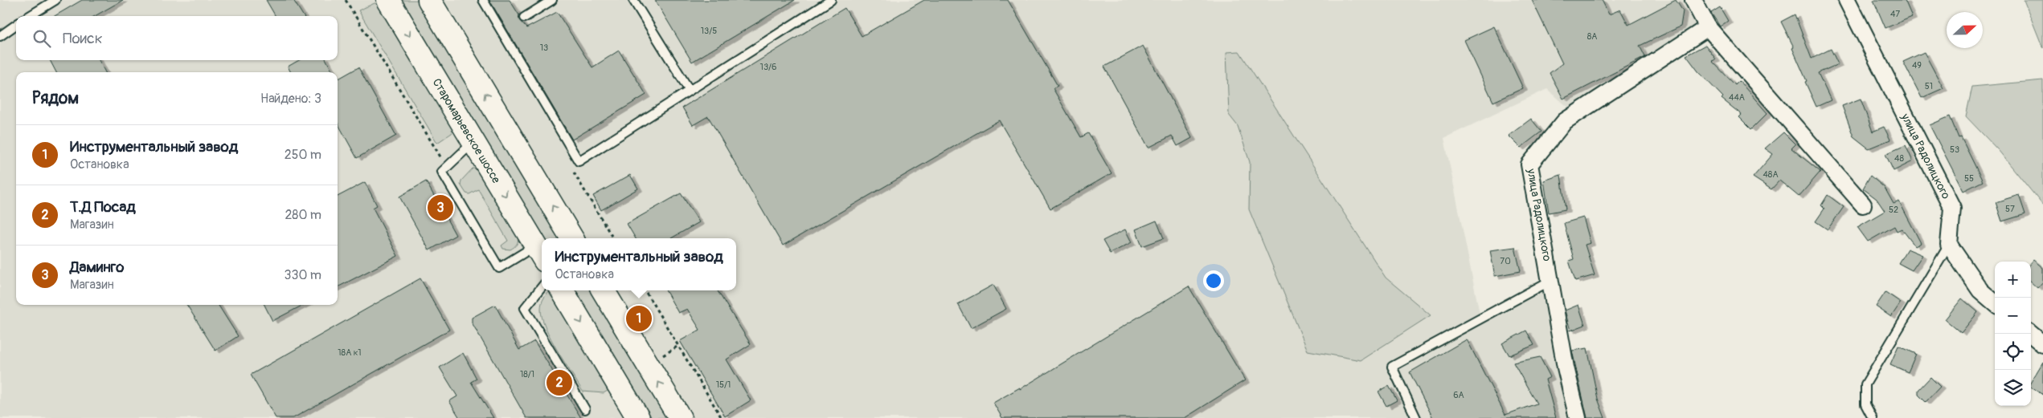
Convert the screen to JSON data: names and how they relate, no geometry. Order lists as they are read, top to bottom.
{
  "streets": {
    "main road": ["Старомарьевское шоссе"],
    "street": ["улица Радолицкого"]
  },
  "house_numbers": [
    "47",
    "13/5",
    "8А",
    "13",
    "49",
    "13/6",
    "51",
    "44А",
    "53",
    "48",
    "48А",
    "55",
    "57",
    "52",
    "70",
    "18А к1",
    "18/1",
    "15/1",
    "6А"
  ],
  "north": "right",
  "page": {
    "search": "Поиск",
    "heading": ["Рядом", "Найдено: 3"],
    "list": [
      {
        "mark": "1",
        "name": "Инструментальный завод",
        "note": "Остановка",
        "value": "250 m"
      },
      {
        "mark": "2",
        "name": "Т.Д Посад",
        "note": "Магазин",
        "value": "280 m"
      },
      {
        "mark": "3",
        "name": "Даминго",
        "note": "Магазин",
        "value": "330 m"
      }
    ],
    "pins": ["3", "1", "2"],
    "popup": ["Инструментальный завод", "Остановка"],
    "map_buttons": ["+", "−"]
  }
}
